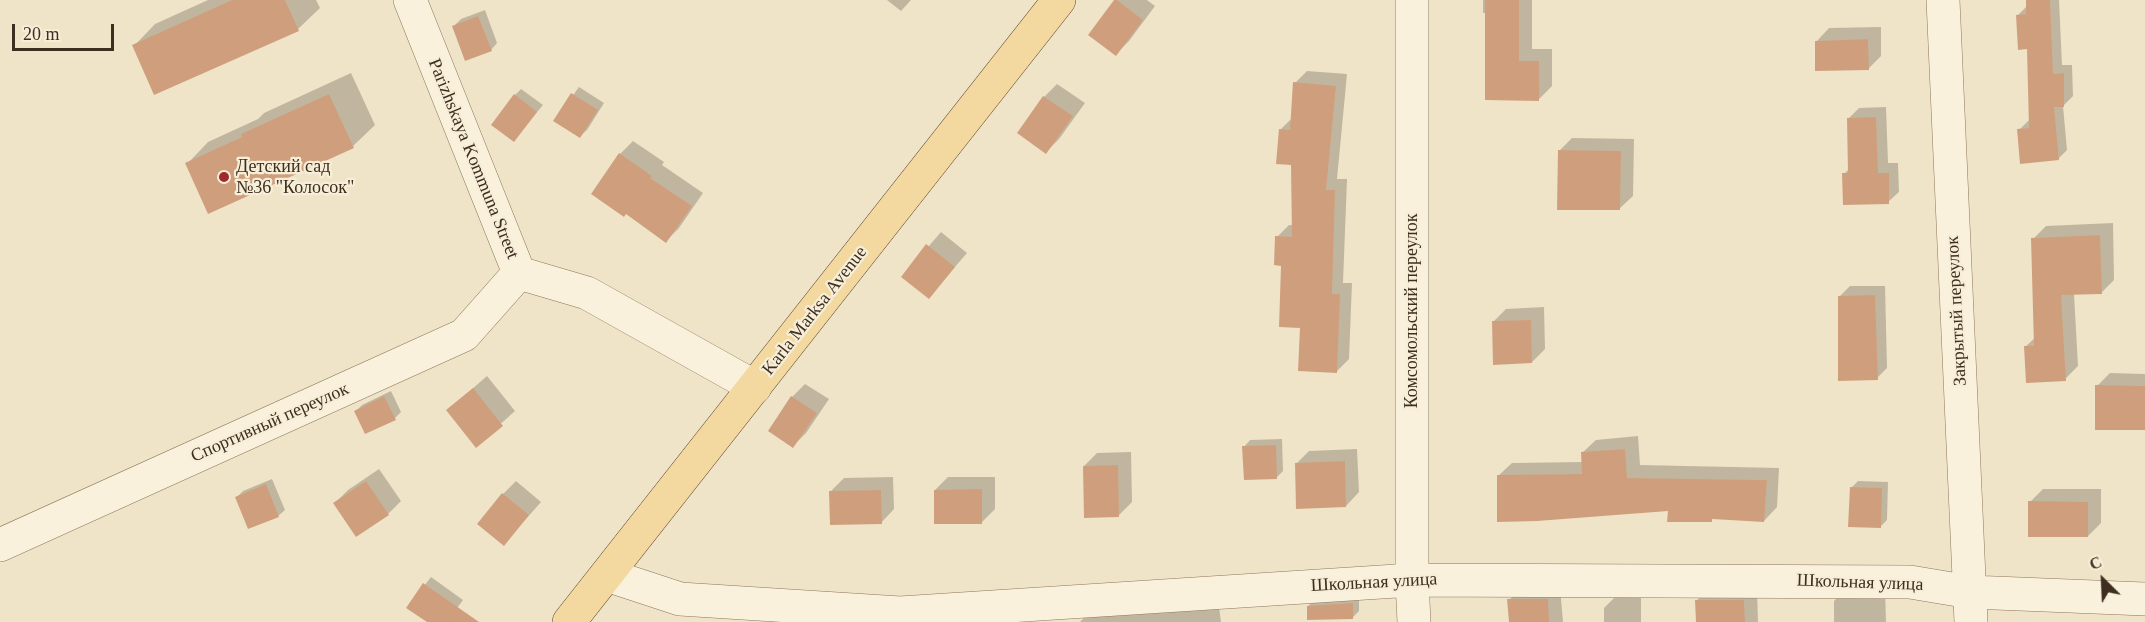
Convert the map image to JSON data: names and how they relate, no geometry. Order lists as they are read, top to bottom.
{
  "streets": {
    "main road": ["Karla Marksa Avenue"],
    "street": [
      "Parizhskaya Kommuna Street",
      "Комсомольский переулок",
      "Закрытый переулок",
      "Спортивный переулок",
      "Школьная улица"
    ]
  },
  "crossings": [
    ["Parizhskaya Kommuna Street", "Karla Marksa Avenue"],
    ["Parizhskaya Kommuna Street", "Спортивный переулок"],
    ["Karla Marksa Avenue", "Школьная улица"],
    ["Комсомольский переулок", "Школьная улица"],
    ["Закрытый переулок", "Школьная улица"]
  ],
  "places": ["Детский сад №36 \"Колосок\""],
  "scale_bar": "20 m",
  "north": "top left"
}
